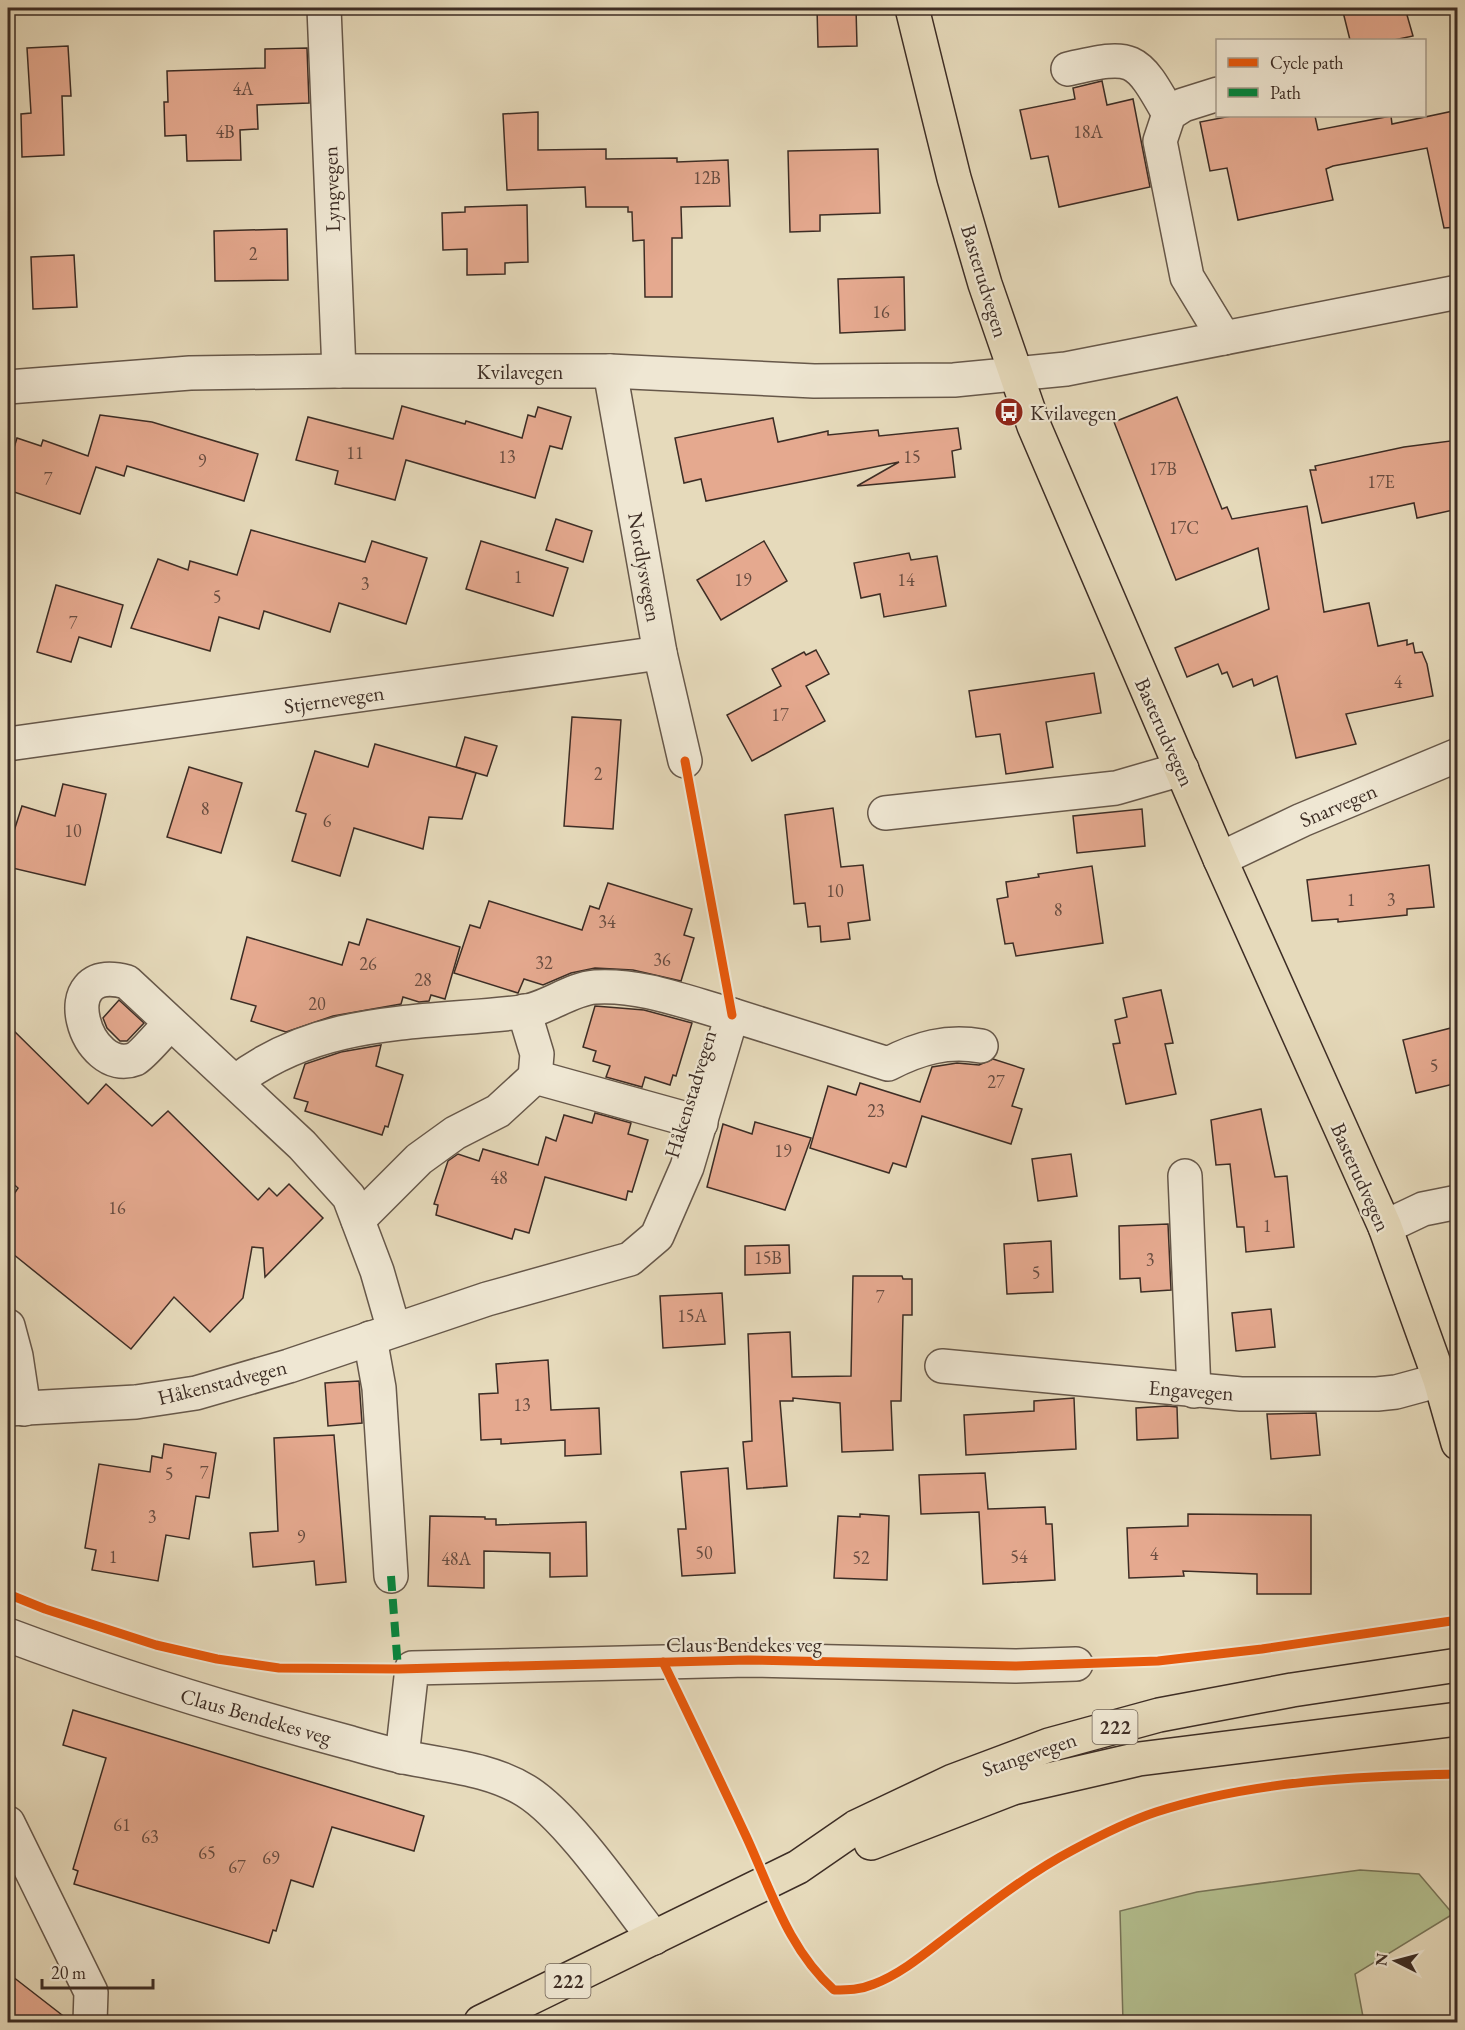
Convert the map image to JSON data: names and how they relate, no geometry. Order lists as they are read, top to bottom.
{
  "streets": {
    "main road": ["Basterudvegen", "222", "Stangevegen"],
    "street": [
      "Lyngvegen",
      "Kvilavegen",
      "Nordlysvegen",
      "Stjernevegen",
      "Snarvegen",
      "Håkenstadvegen",
      "Engavegen",
      "Claus Bendekes veg"
    ]
  },
  "crossings": [
    ["Lyngvegen", "Kvilavegen"],
    ["Basterudvegen", "Kvilavegen"],
    ["Basterudvegen", "Snarvegen"],
    ["Basterudvegen", "Engavegen"],
    ["Kvilavegen", "Nordlysvegen"],
    ["Nordlysvegen", "Stjernevegen"],
    ["Claus Bendekes veg", "Stangevegen"]
  ],
  "places": {
    "bus stop": ["Kvilavegen"]
  },
  "house_numbers": [
    "4A",
    "4B",
    "18A",
    "12B",
    "2",
    "16",
    "11",
    "13",
    "15",
    "9",
    "17B",
    "7",
    "17E",
    "17C",
    "1",
    "19",
    "14",
    "3",
    "5",
    "7",
    "4",
    "17",
    "2",
    "8",
    "6",
    "10",
    "10",
    "1",
    "3",
    "8",
    "34",
    "36",
    "32",
    "26",
    "28",
    "20",
    "5",
    "27",
    "23",
    "19",
    "48",
    "16",
    "1",
    "15B",
    "3",
    "5",
    "7",
    "15A",
    "13",
    "7",
    "5",
    "3",
    "9",
    "50",
    "4",
    "1",
    "54",
    "52",
    "48A",
    "61",
    "63",
    "65",
    "69",
    "67"
  ],
  "legend": ["Cycle path", "Path"],
  "scale_bar": "20 m",
  "north": "left"
}
